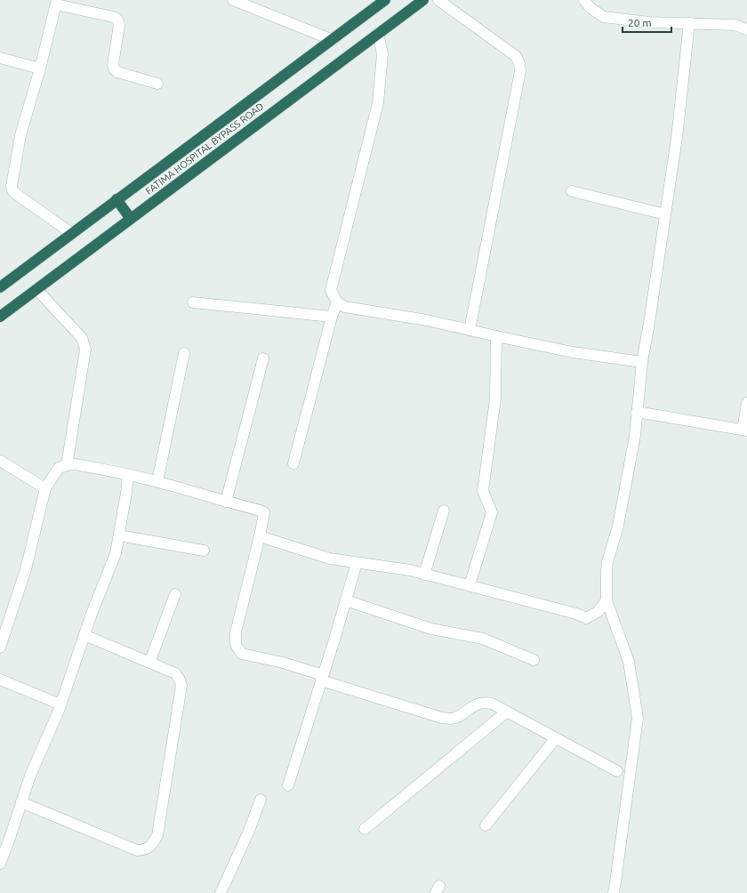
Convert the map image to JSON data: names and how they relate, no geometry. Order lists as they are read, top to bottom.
{
  "streets": {
    "highway": ["FATIMA HOSPITAL BYPASS ROAD"]
  },
  "scale_bar": "20 m"
}
